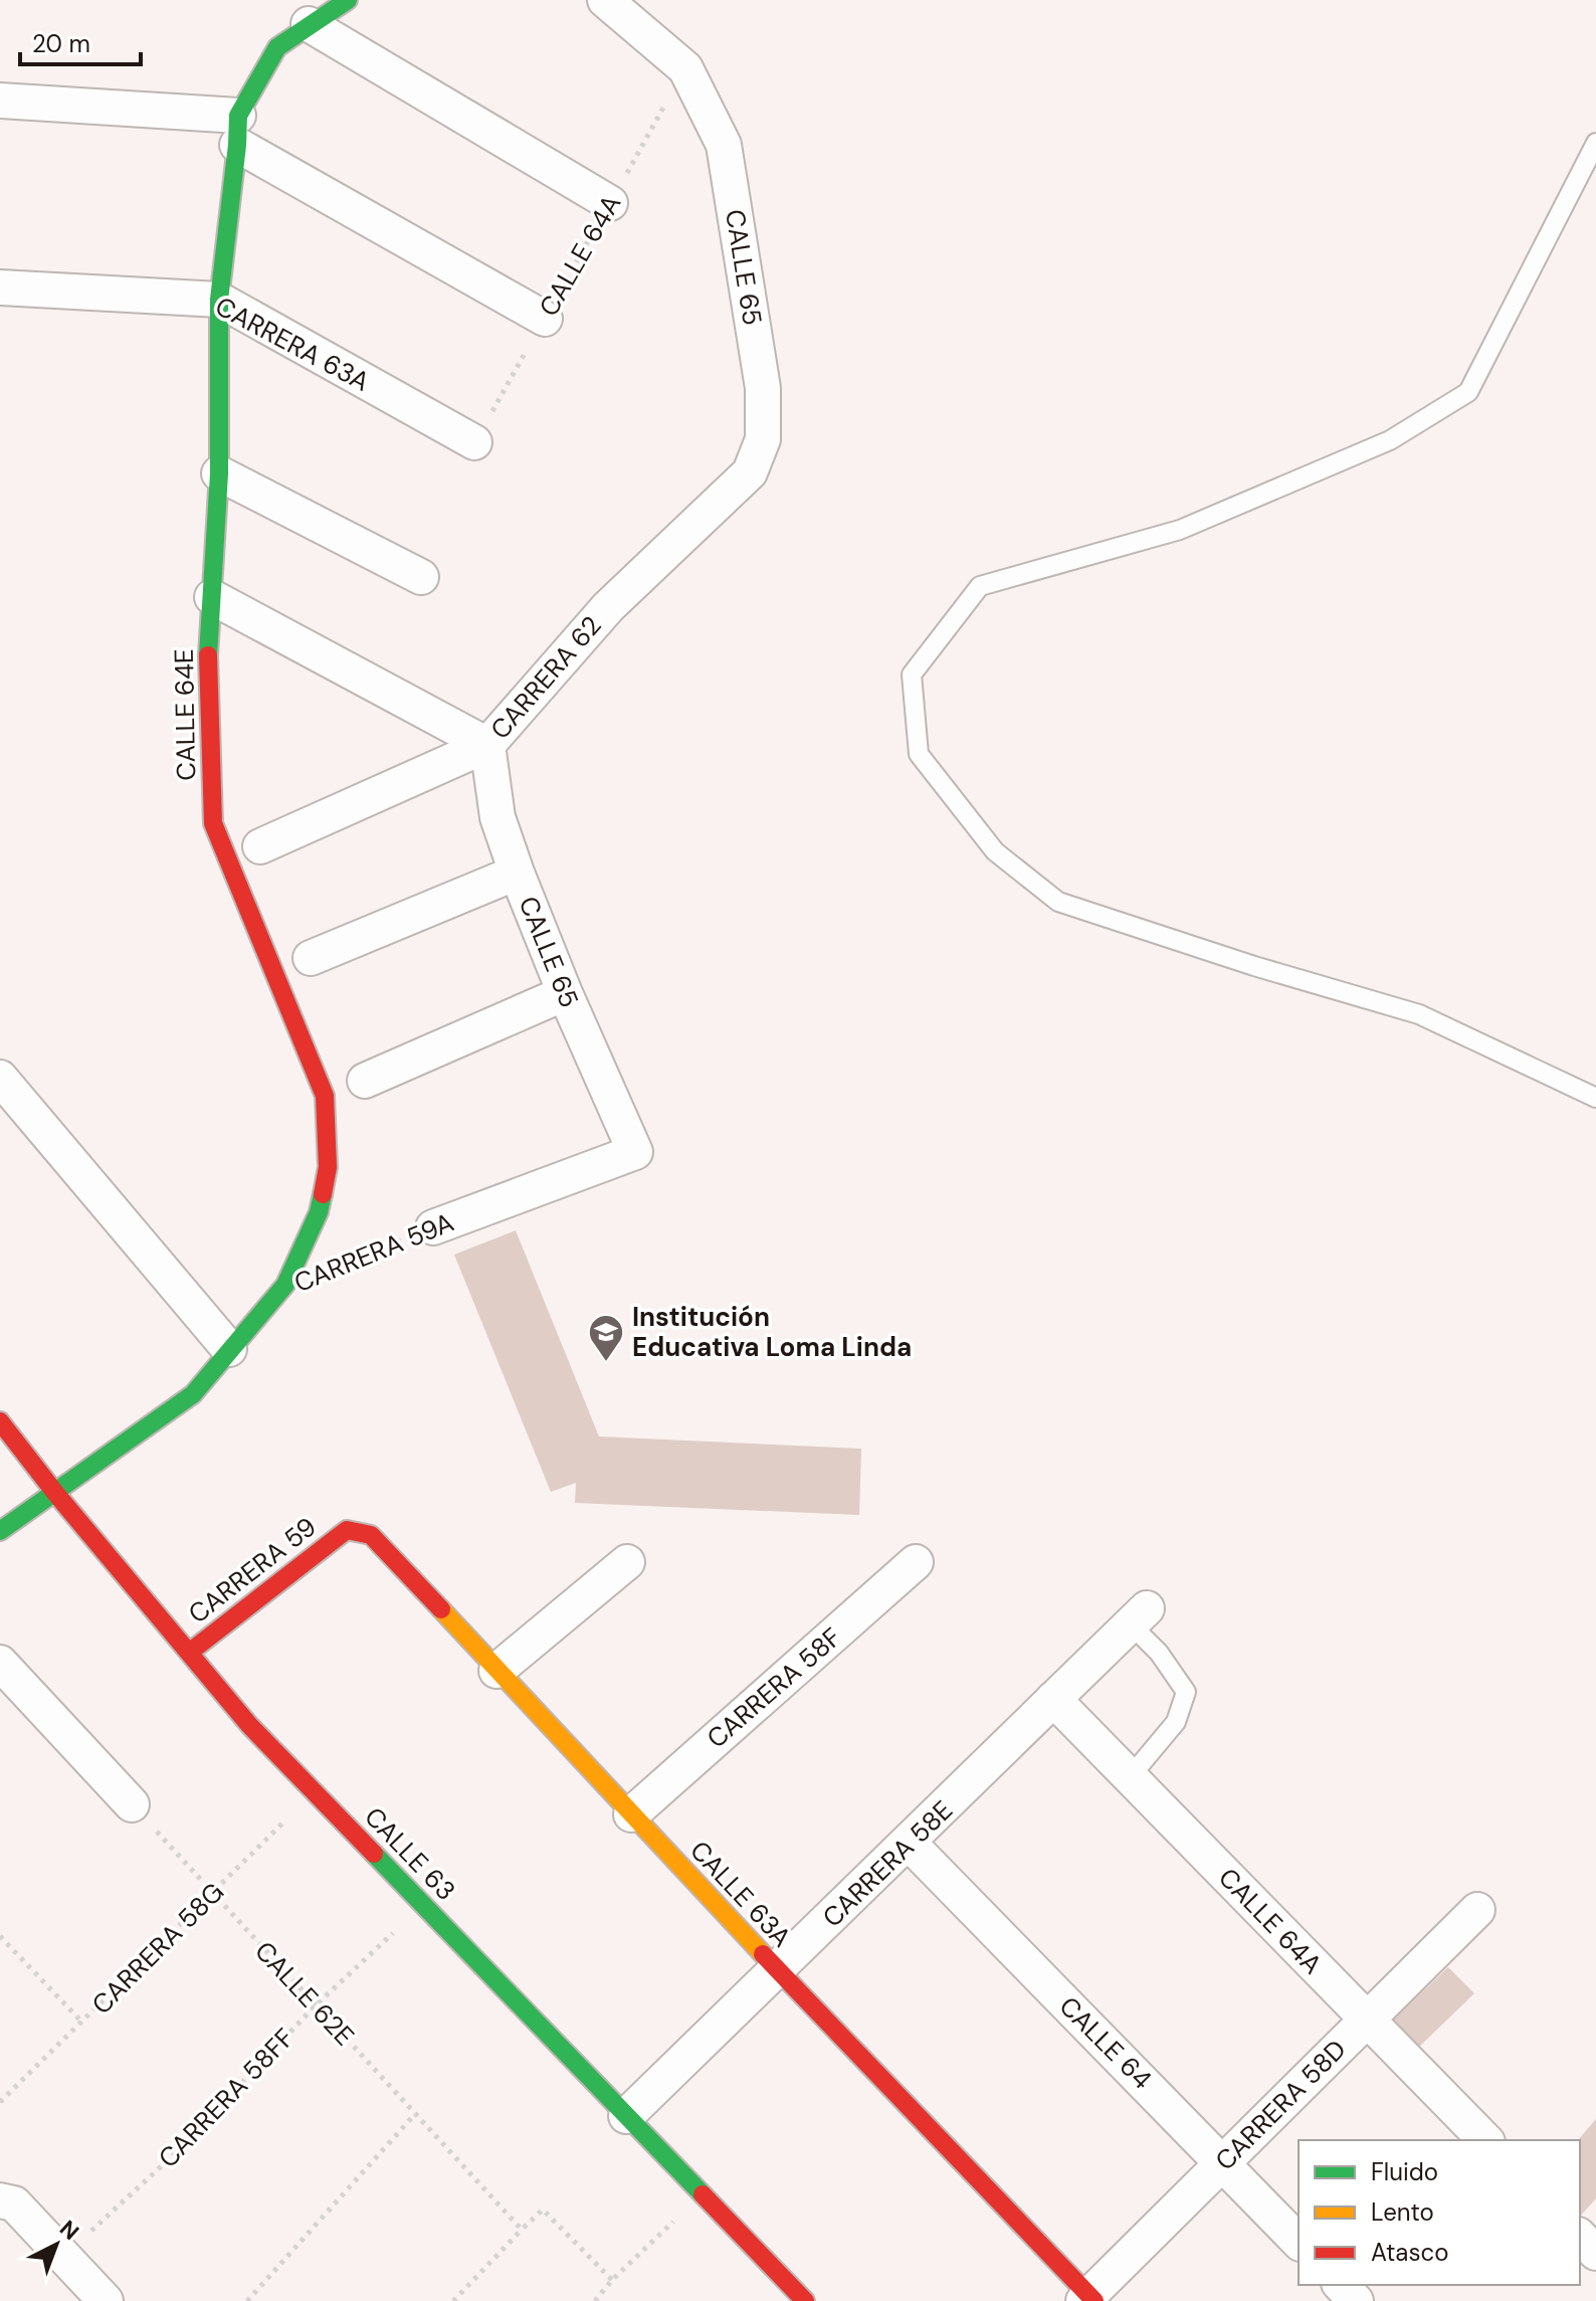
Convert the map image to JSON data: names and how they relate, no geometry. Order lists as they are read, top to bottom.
{
  "streets": {
    "street": [
      "CALLE 64A",
      "CALLE 65",
      "CARRERA 63A",
      "CARRERA 62",
      "CALLE 64E",
      "CARRERA 59A",
      "CARRERA 59",
      "CARRERA 58F",
      "CALLE 63",
      "CARRERA 58E",
      "CALLE 63A",
      "CALLE 64",
      "CARRERA 58D"
    ],
    "path": ["CARRERA 58G", "CALLE 62E", "CARRERA 58FF"]
  },
  "crossings": [
    ["CALLE 64A", "CALLE 65"],
    ["CALLE 64A", "CARRERA 63A"],
    ["CALLE 64A", "CARRERA 58E"],
    ["CALLE 64A", "CARRERA 58D"],
    ["CALLE 65", "CARRERA 62"],
    ["CALLE 65", "CARRERA 59A"],
    ["CARRERA 63A", "CALLE 64E"],
    ["CALLE 64E", "CARRERA 59A"],
    ["CARRERA 59A", "CALLE 63"],
    ["CARRERA 59", "CALLE 63"],
    ["CARRERA 59", "CALLE 63A"],
    ["CARRERA 58F", "CALLE 63A"],
    ["CALLE 63", "CARRERA 58E"],
    ["CALLE 63", "CARRERA 58G"],
    ["CALLE 63", "CARRERA 58FF"],
    ["CARRERA 58E", "CALLE 63A"],
    ["CARRERA 58E", "CALLE 64"],
    ["CALLE 63A", "CARRERA 58D"],
    ["CARRERA 58G", "CALLE 62E"],
    ["CALLE 62E", "CARRERA 58FF"],
    ["CALLE 64", "CARRERA 58D"]
  ],
  "places": {
    "school or university": ["Institución Educativa Loma Linda"]
  },
  "legend": ["Fluido", "Lento", "Atasco"],
  "scale_bar": "20 m",
  "north": "top right"
}
